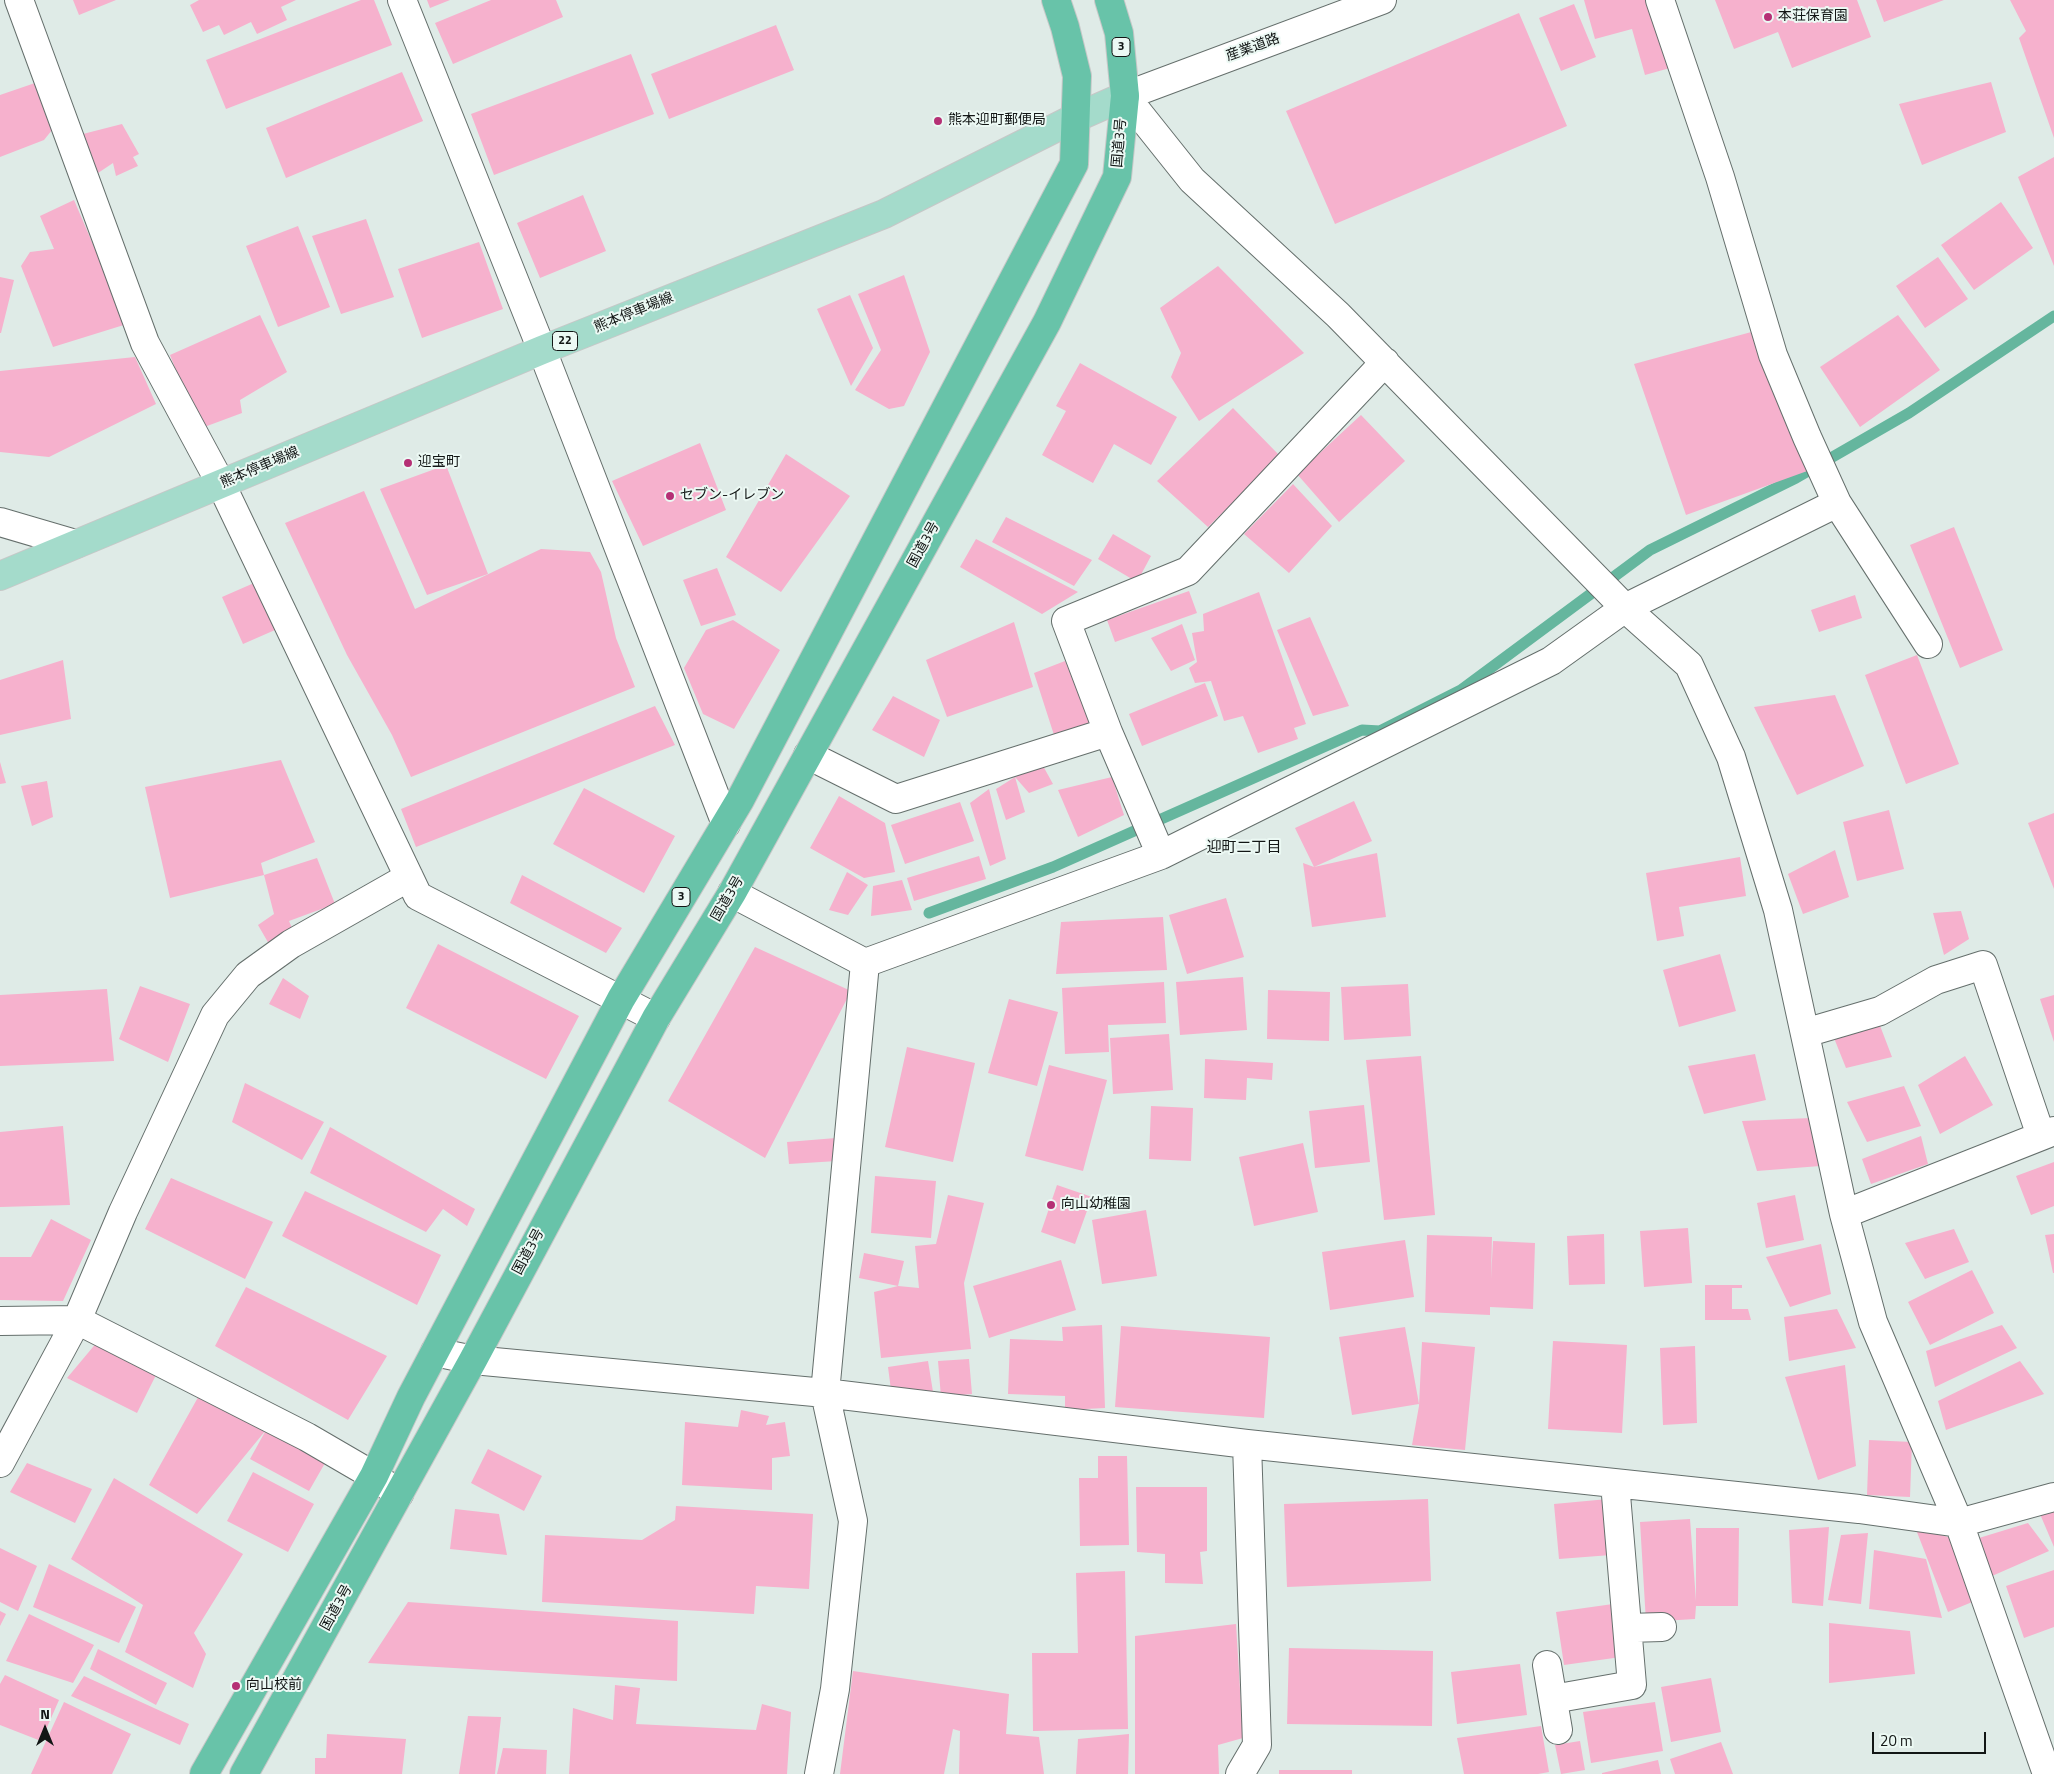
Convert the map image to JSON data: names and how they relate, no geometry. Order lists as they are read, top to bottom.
{
  "streets": {
    "highway": ["3", "国道3号"],
    "main road": ["熊本停車場線", "22"],
    "street": ["産業道路"]
  },
  "crossings": [
    ["3", "熊本停車場線"],
    ["産業道路", "国道3号"],
    ["産業道路", "熊本停車場線"],
    ["国道3号", "熊本停車場線"]
  ],
  "districts": ["迎町二丁目"],
  "places": [
    "本荘保育園",
    "熊本迎町郵便局",
    "迎宝町",
    "セブン-イレブン",
    "向山幼稚園",
    "向山校前"
  ],
  "scale_bar": "20 m",
  "north": "top"
}
